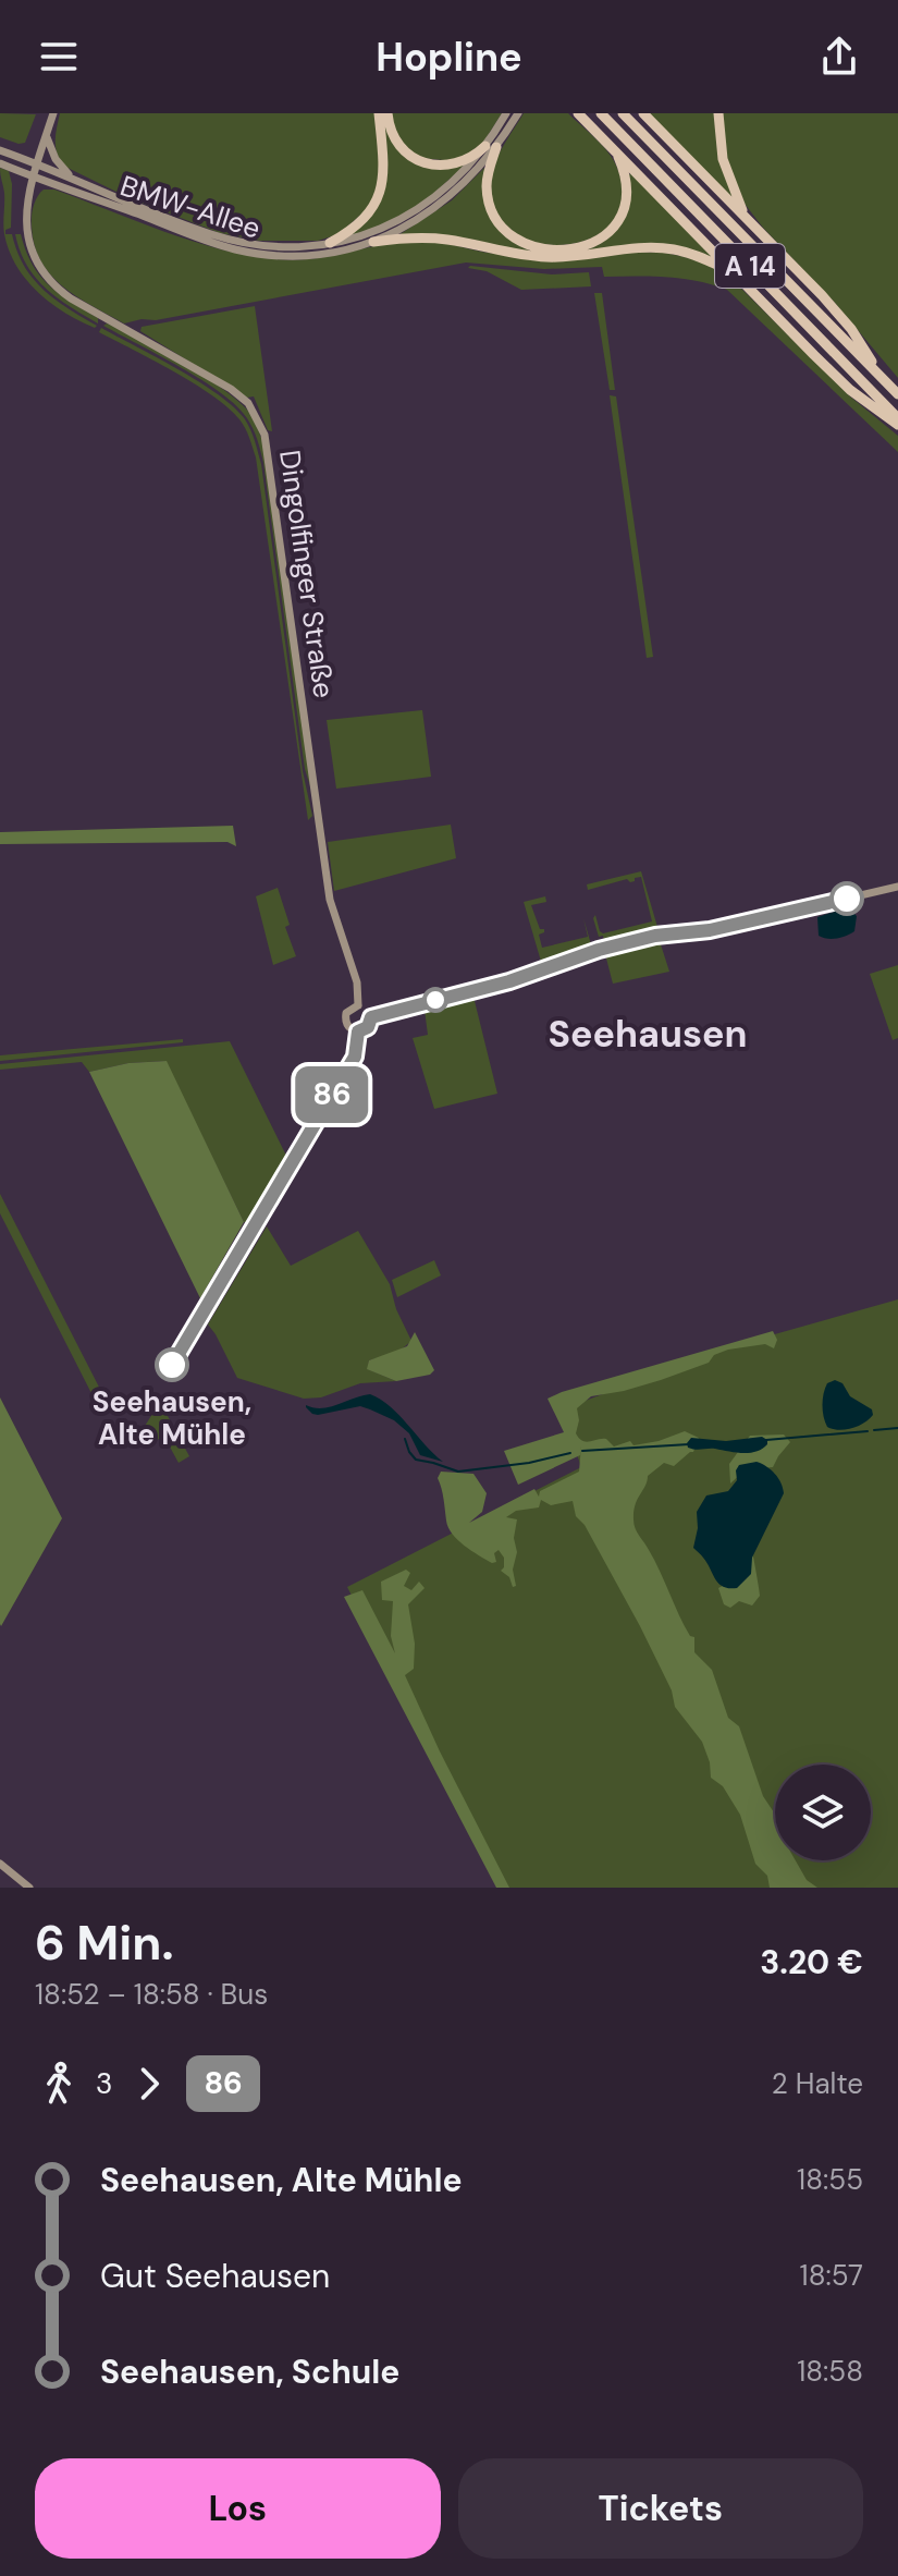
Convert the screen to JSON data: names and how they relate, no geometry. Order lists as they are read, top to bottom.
{
  "streets": {
    "highway": ["A 14"],
    "street": ["BMW-Allee", "Dingolfinger Straße"]
  },
  "crossings": [
    ["BMW-Allee", "Dingolfinger Straße"]
  ],
  "districts": ["Seehausen"],
  "places": ["Seehausen, Alte Mühle"],
  "lines": ["bus line 86"],
  "page": {
    "header": "Hopline",
    "on_map": "86",
    "heading": ["6 Min.", "18:52 – 18:58 · Bus", "3.20 €"],
    "legs": ["3", "86", "2 Halte"],
    "list": [
      {
        "name": "Seehausen, Alte Mühle",
        "value": "18:55"
      },
      {
        "name": "Gut Seehausen",
        "value": "18:57"
      },
      {
        "name": "Seehausen, Schule",
        "value": "18:58"
      }
    ],
    "buttons": ["Los", "Tickets"]
  }
}
